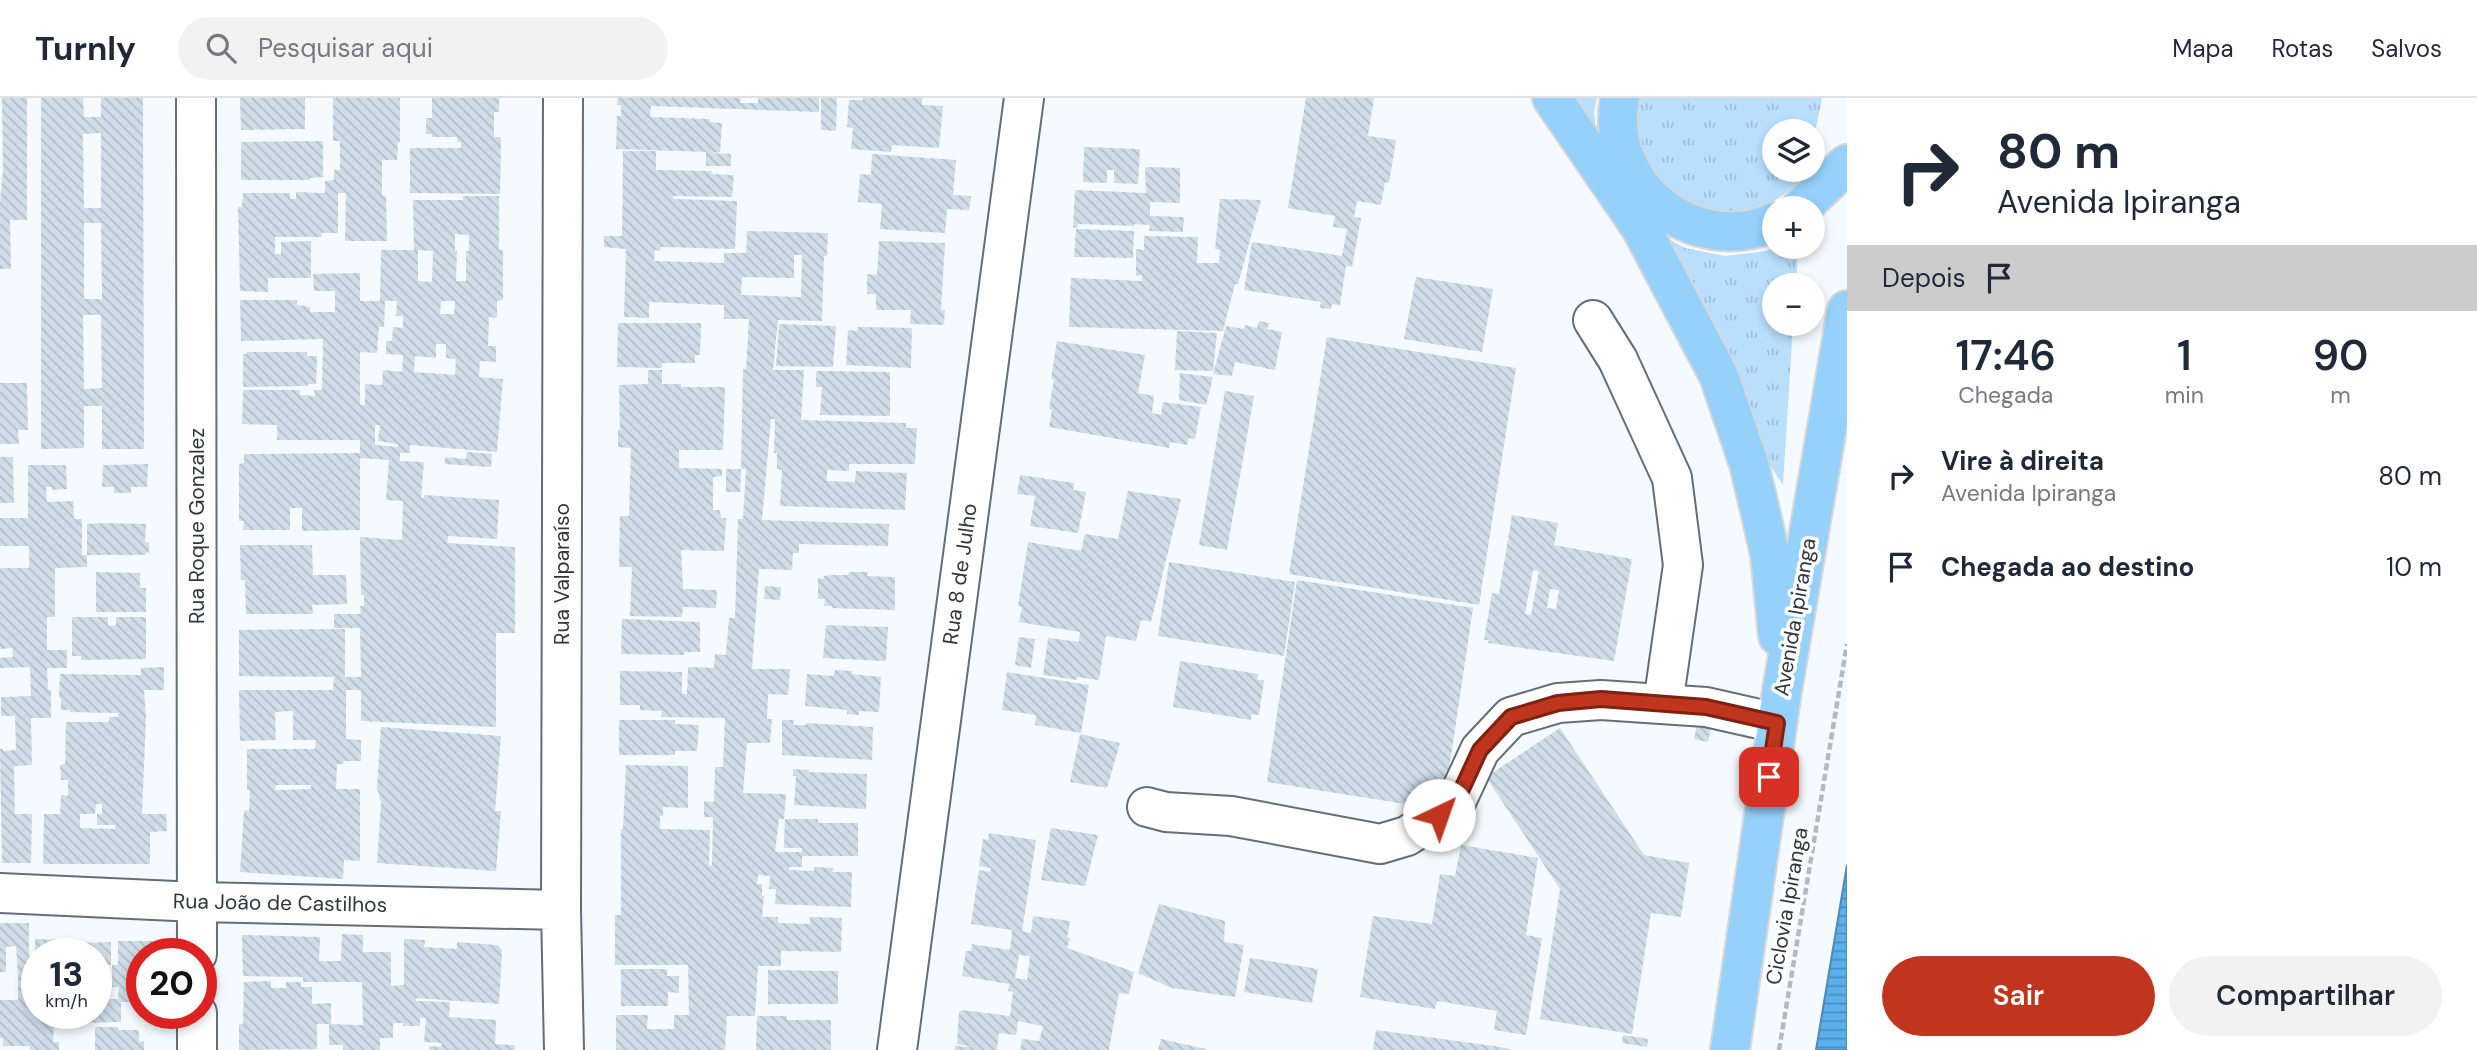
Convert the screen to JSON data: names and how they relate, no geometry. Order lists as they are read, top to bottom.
{
  "streets": {
    "main road": ["Avenida Ipiranga"],
    "street": [
      "Rua Roque Gonzalez",
      "Rua Valparaíso",
      "Rua 8 de Julho",
      "Rua João de Castilhos"
    ],
    "path": ["Ciclovia Ipiranga"]
  },
  "crossings": [
    ["Rua Roque Gonzalez", "Rua João de Castilhos"],
    ["Rua Valparaíso", "Rua João de Castilhos"]
  ],
  "page": {
    "header": "Turnly",
    "search": "Pesquisar aqui",
    "nav": ["Mapa", "Rotas", "Salvos"],
    "turn": ["80 m", "Avenida Ipiranga"],
    "map_buttons": ["+", "−"],
    "then": "Depois",
    "eta": [
      "17:46",
      "Chegada",
      "1",
      "min",
      "90",
      "m"
    ],
    "list": [
      {
        "name": "Vire à direita",
        "note": "Avenida Ipiranga",
        "value": "80 m"
      },
      {
        "name": "Chegada ao destino",
        "value": "10 m"
      }
    ],
    "speed": "13 km/h",
    "limit": "20",
    "buttons": ["Sair", "Compartilhar"]
  }
}
